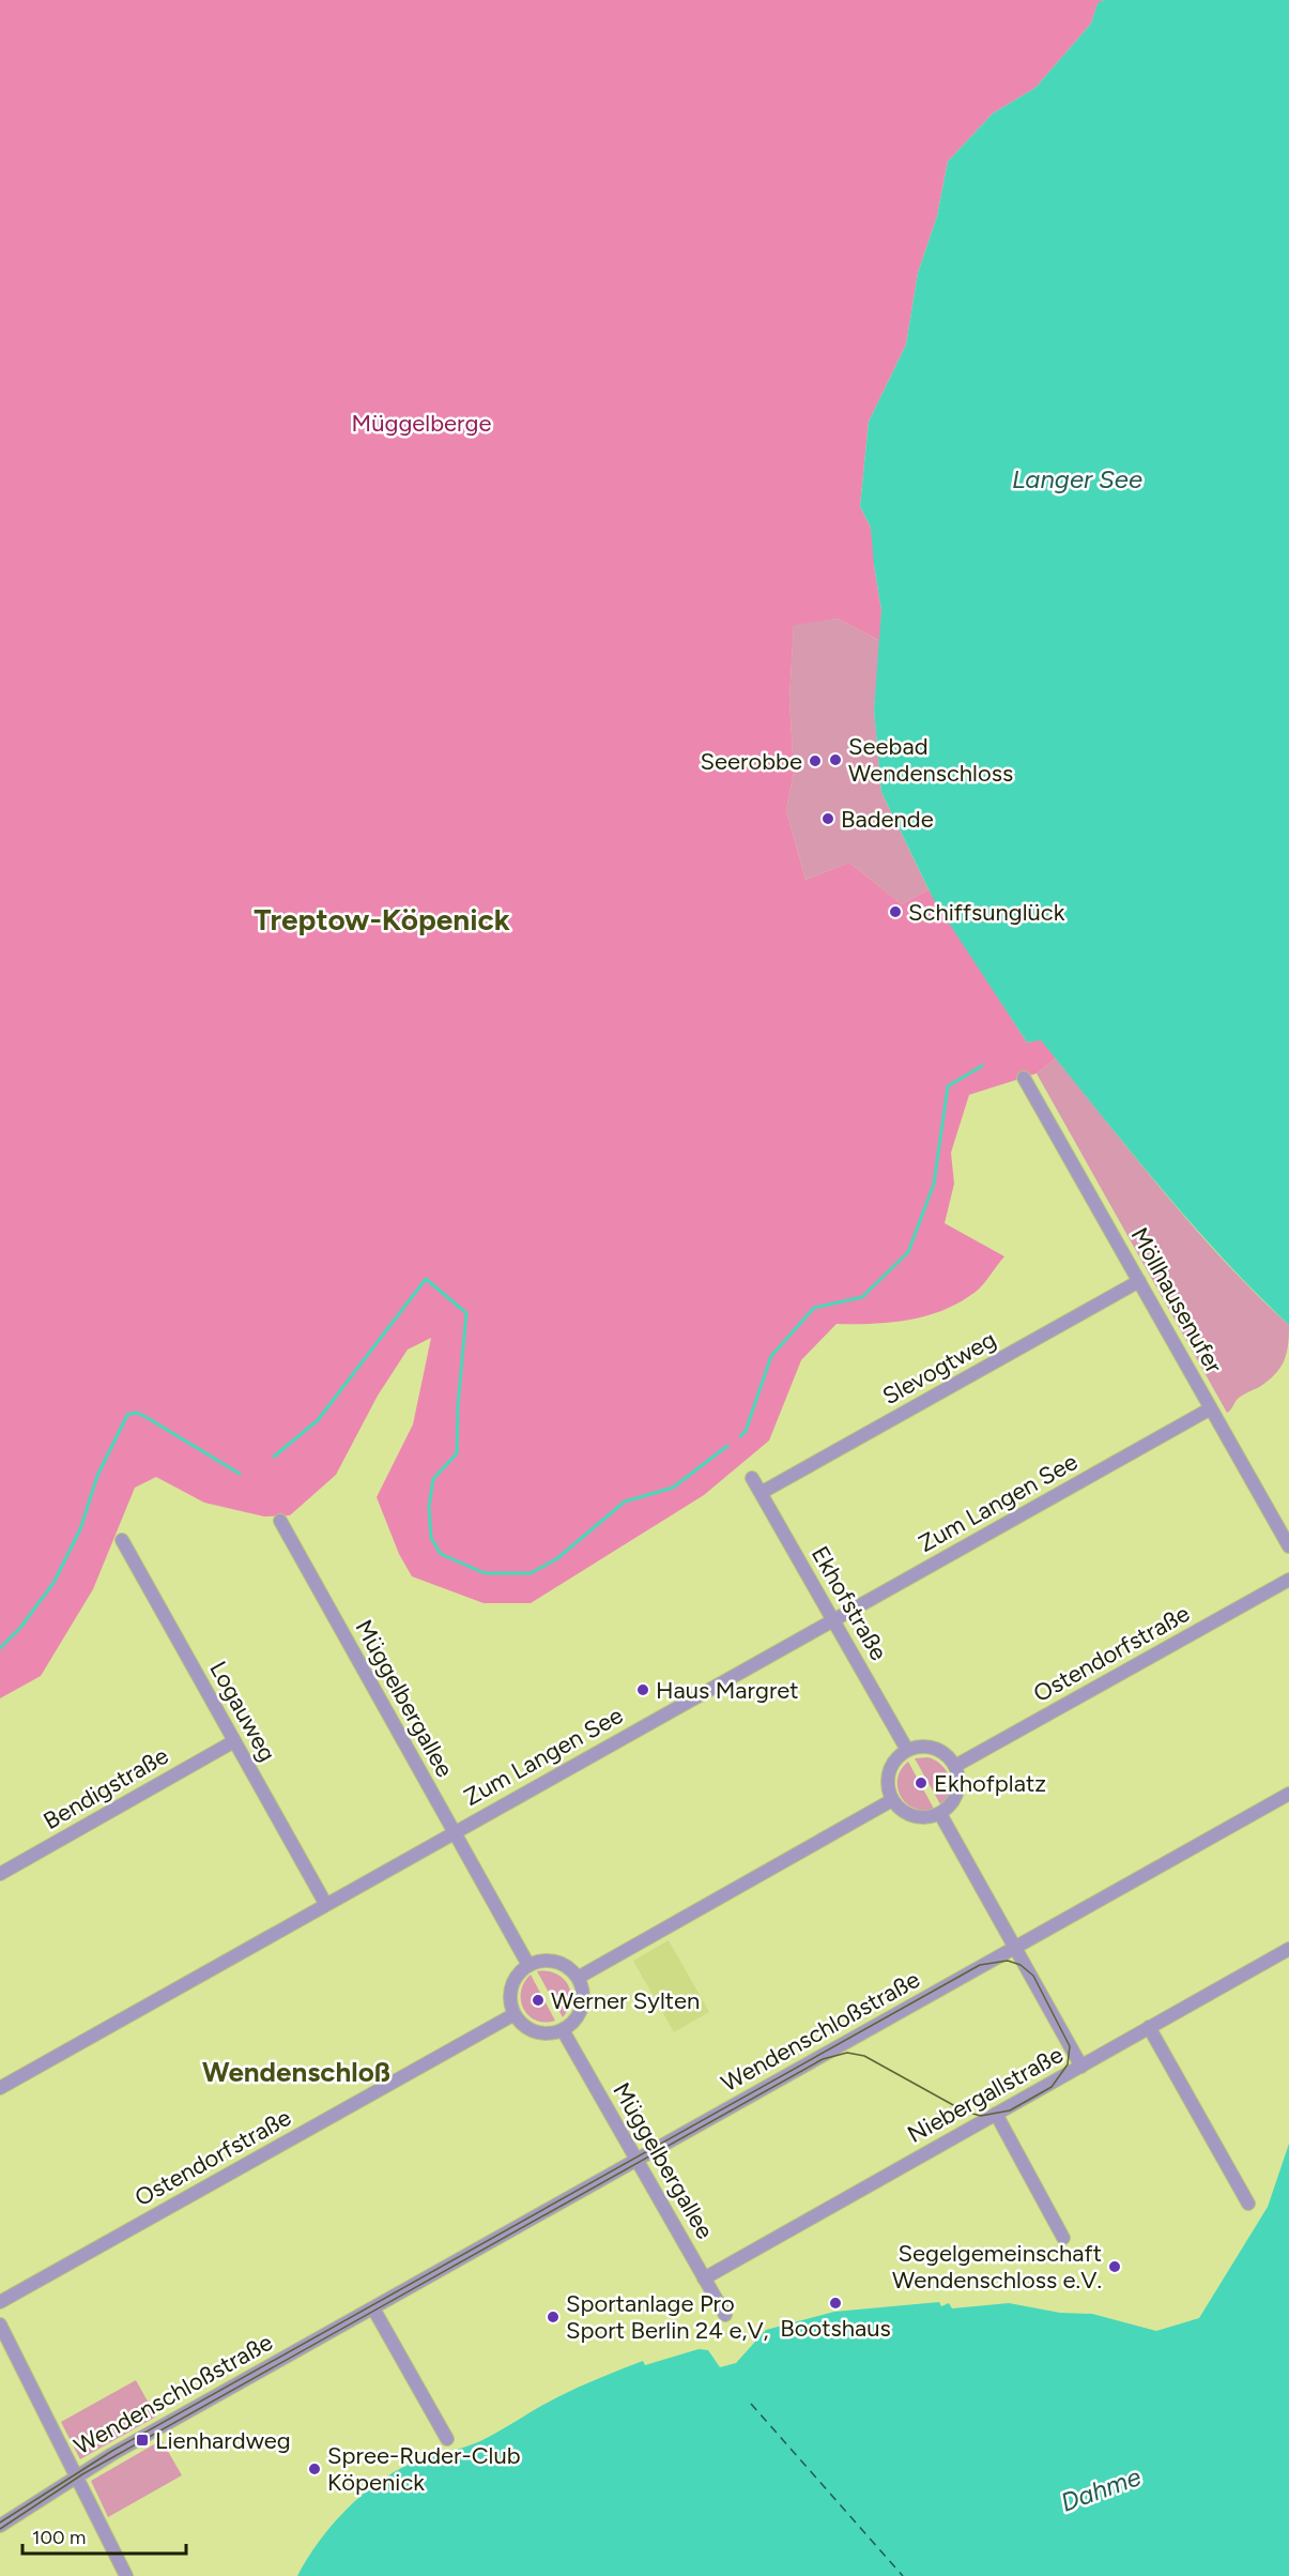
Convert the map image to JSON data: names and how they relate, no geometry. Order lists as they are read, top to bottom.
{
  "streets": {
    "street": [
      "Möllhausenufer",
      "Slevogtweg",
      "Zum Langen See",
      "Ekhofstraße",
      "Ostendorfstraße",
      "Müggelbergallee",
      "Logauweg",
      "Bendigstraße",
      "Wendenschloßstraße",
      "Niebergallstraße"
    ]
  },
  "crossings": [
    ["Möllhausenufer", "Slevogtweg"],
    ["Möllhausenufer", "Zum Langen See"],
    ["Slevogtweg", "Ekhofstraße"],
    ["Zum Langen See", "Ekhofstraße"],
    ["Zum Langen See", "Müggelbergallee"],
    ["Zum Langen See", "Logauweg"],
    ["Ekhofstraße", "Ostendorfstraße"],
    ["Ostendorfstraße", "Müggelbergallee"],
    ["Müggelbergallee", "Wendenschloßstraße"],
    ["Müggelbergallee", "Niebergallstraße"],
    ["Logauweg", "Bendigstraße"]
  ],
  "districts": ["Treptow-Köpenick", "Wendenschloß"],
  "water": ["Langer See", "Dahme"],
  "parks": ["Müggelberge"],
  "places": {
    "other": [
      "Seebad Wendenschloss",
      "Seerobbe",
      "Badende",
      "Schiffsunglück",
      "Haus Margret",
      "Ekhofplatz",
      "Werner Sylten",
      "Segelgemeinschaft Wendenschloss e.V.",
      "Bootshaus",
      "Sportanlage Pro Sport Berlin 24 e,V,",
      "Spree-Ruder-Club Köpenick"
    ],
    "transit": ["Lienhardweg"]
  },
  "scale_bar": "100 m"
}
